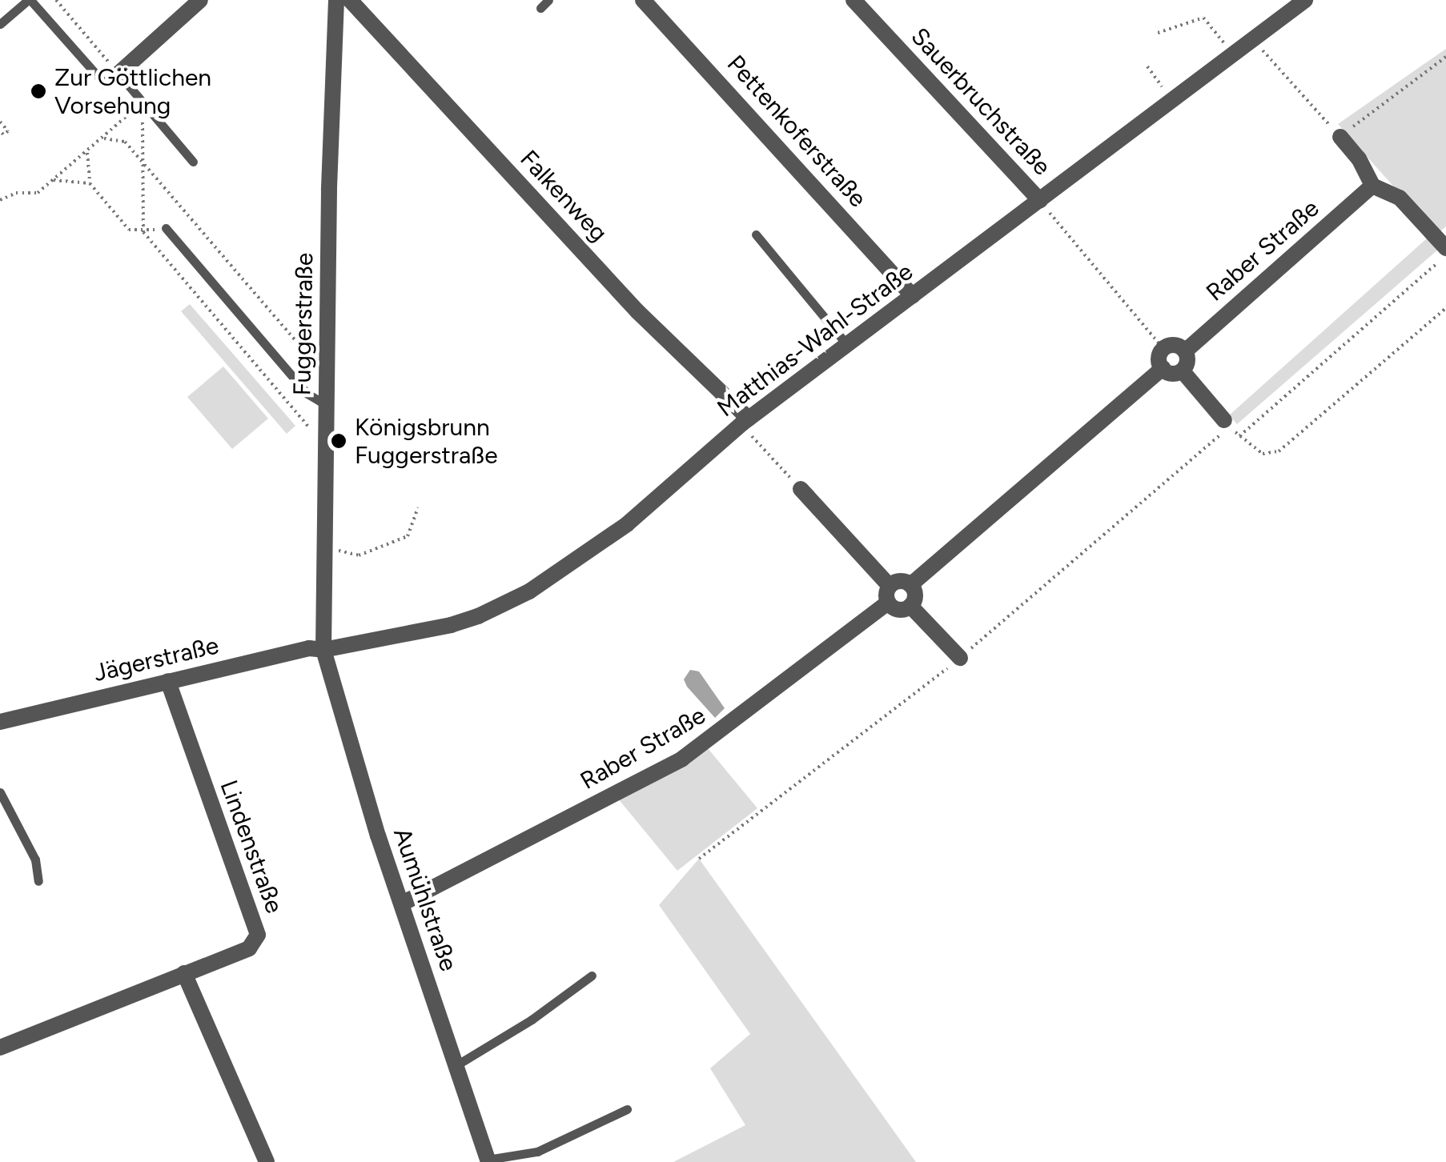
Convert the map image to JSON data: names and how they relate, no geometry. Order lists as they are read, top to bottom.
{
  "streets": {
    "street": [
      "Sauerbruchstraße",
      "Pettenkoferstraße",
      "Falkenweg",
      "Raber Straße",
      "Fuggerstraße",
      "Matthias-Wahl-Straße",
      "Jägerstraße",
      "Lindenstraße",
      "Aumühlstraße"
    ]
  },
  "crossings": [
    ["Sauerbruchstraße", "Matthias-Wahl-Straße"],
    ["Pettenkoferstraße", "Matthias-Wahl-Straße"],
    ["Falkenweg", "Matthias-Wahl-Straße"],
    ["Raber Straße", "Aumühlstraße"],
    ["Fuggerstraße", "Matthias-Wahl-Straße"],
    ["Fuggerstraße", "Jägerstraße"],
    ["Fuggerstraße", "Aumühlstraße"],
    ["Matthias-Wahl-Straße", "Jägerstraße"],
    ["Matthias-Wahl-Straße", "Aumühlstraße"],
    ["Jägerstraße", "Lindenstraße"],
    ["Jägerstraße", "Aumühlstraße"]
  ],
  "places": ["Zur Göttlichen Vorsehung", "Königsbrunn Fuggerstraße"]
}
